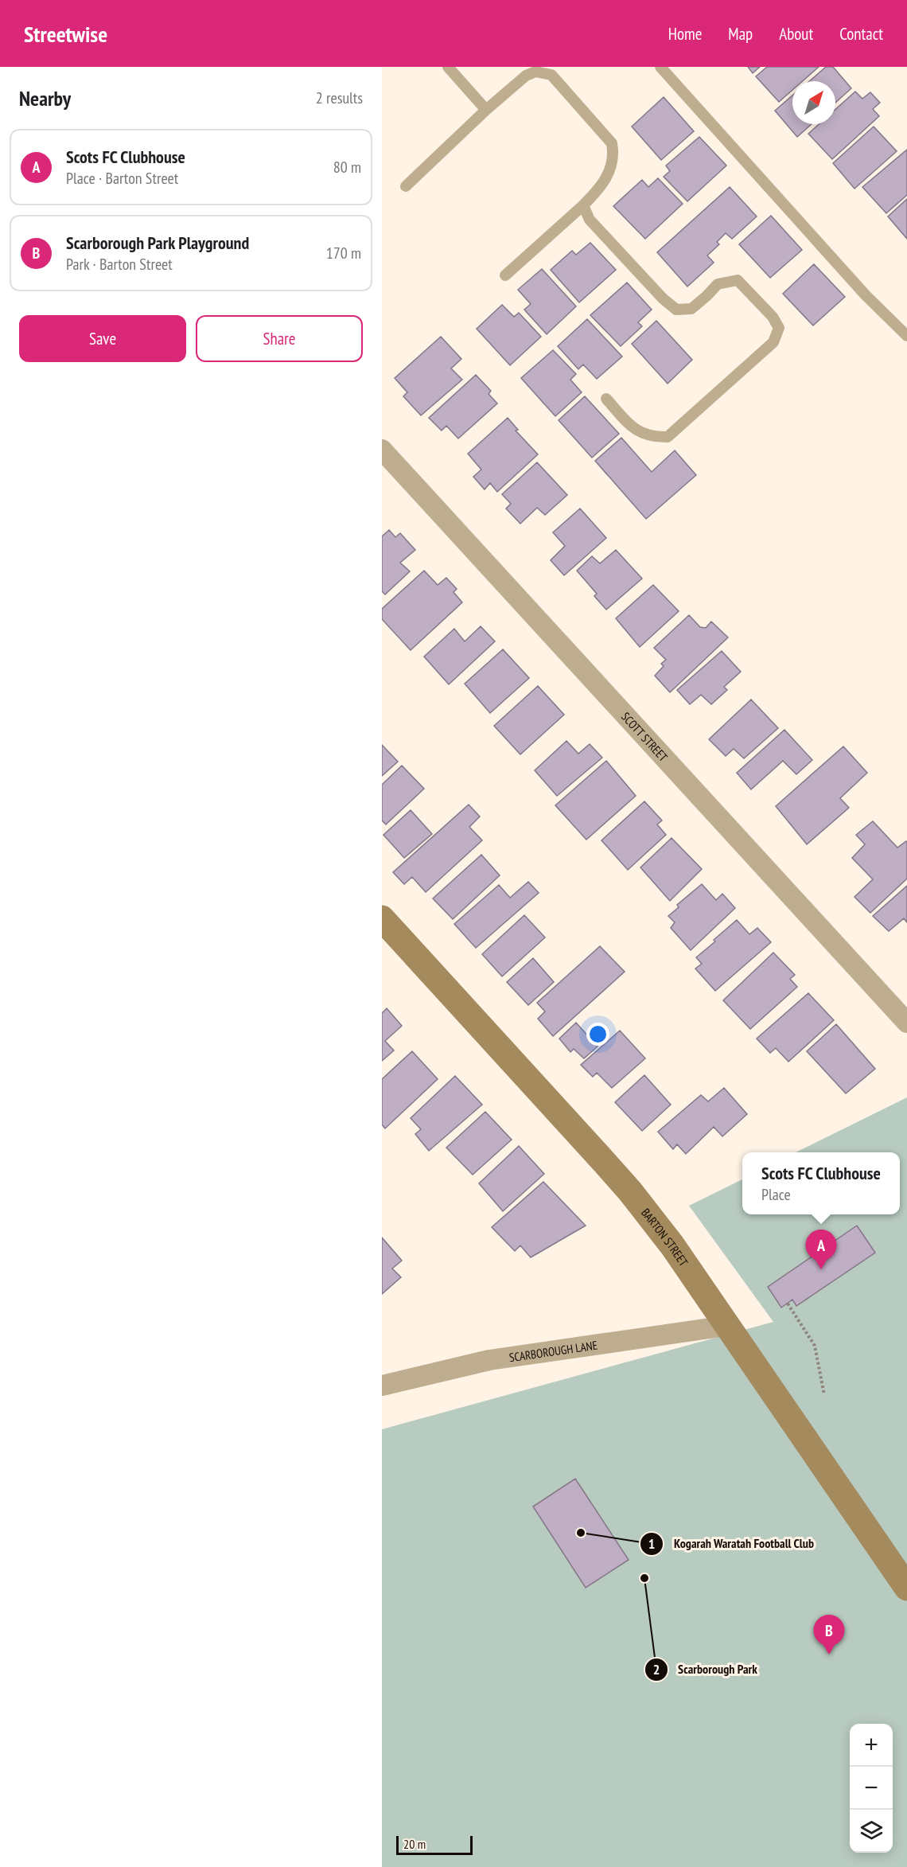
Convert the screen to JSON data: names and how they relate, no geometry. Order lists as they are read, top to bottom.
{
  "streets": {
    "street": ["SCOTT STREET", "BARTON STREET", "SCARBOROUGH LANE"]
  },
  "crossings": [
    ["BARTON STREET", "SCARBOROUGH LANE"]
  ],
  "places": ["Kogarah Waratah Football Club", "Scarborough Park"],
  "scale_bar": "20 m",
  "north": "top right",
  "page": {
    "header": "Streetwise",
    "nav": [
      "Home",
      "Map",
      "About",
      "Contact"
    ],
    "heading": ["Nearby", "2 results"],
    "list": [
      {
        "mark": "A",
        "name": "Scots FC Clubhouse",
        "note": "Place · Barton Street",
        "value": "80 m"
      },
      {
        "mark": "B",
        "name": "Scarborough Park Playground",
        "note": "Park · Barton Street",
        "value": "170 m"
      }
    ],
    "buttons": ["Save", "Share"],
    "popup": ["Scots FC Clubhouse", "Place"],
    "pins": ["A", "B"],
    "map_buttons": ["+", "−"],
    "scale": "20 m"
  }
}
